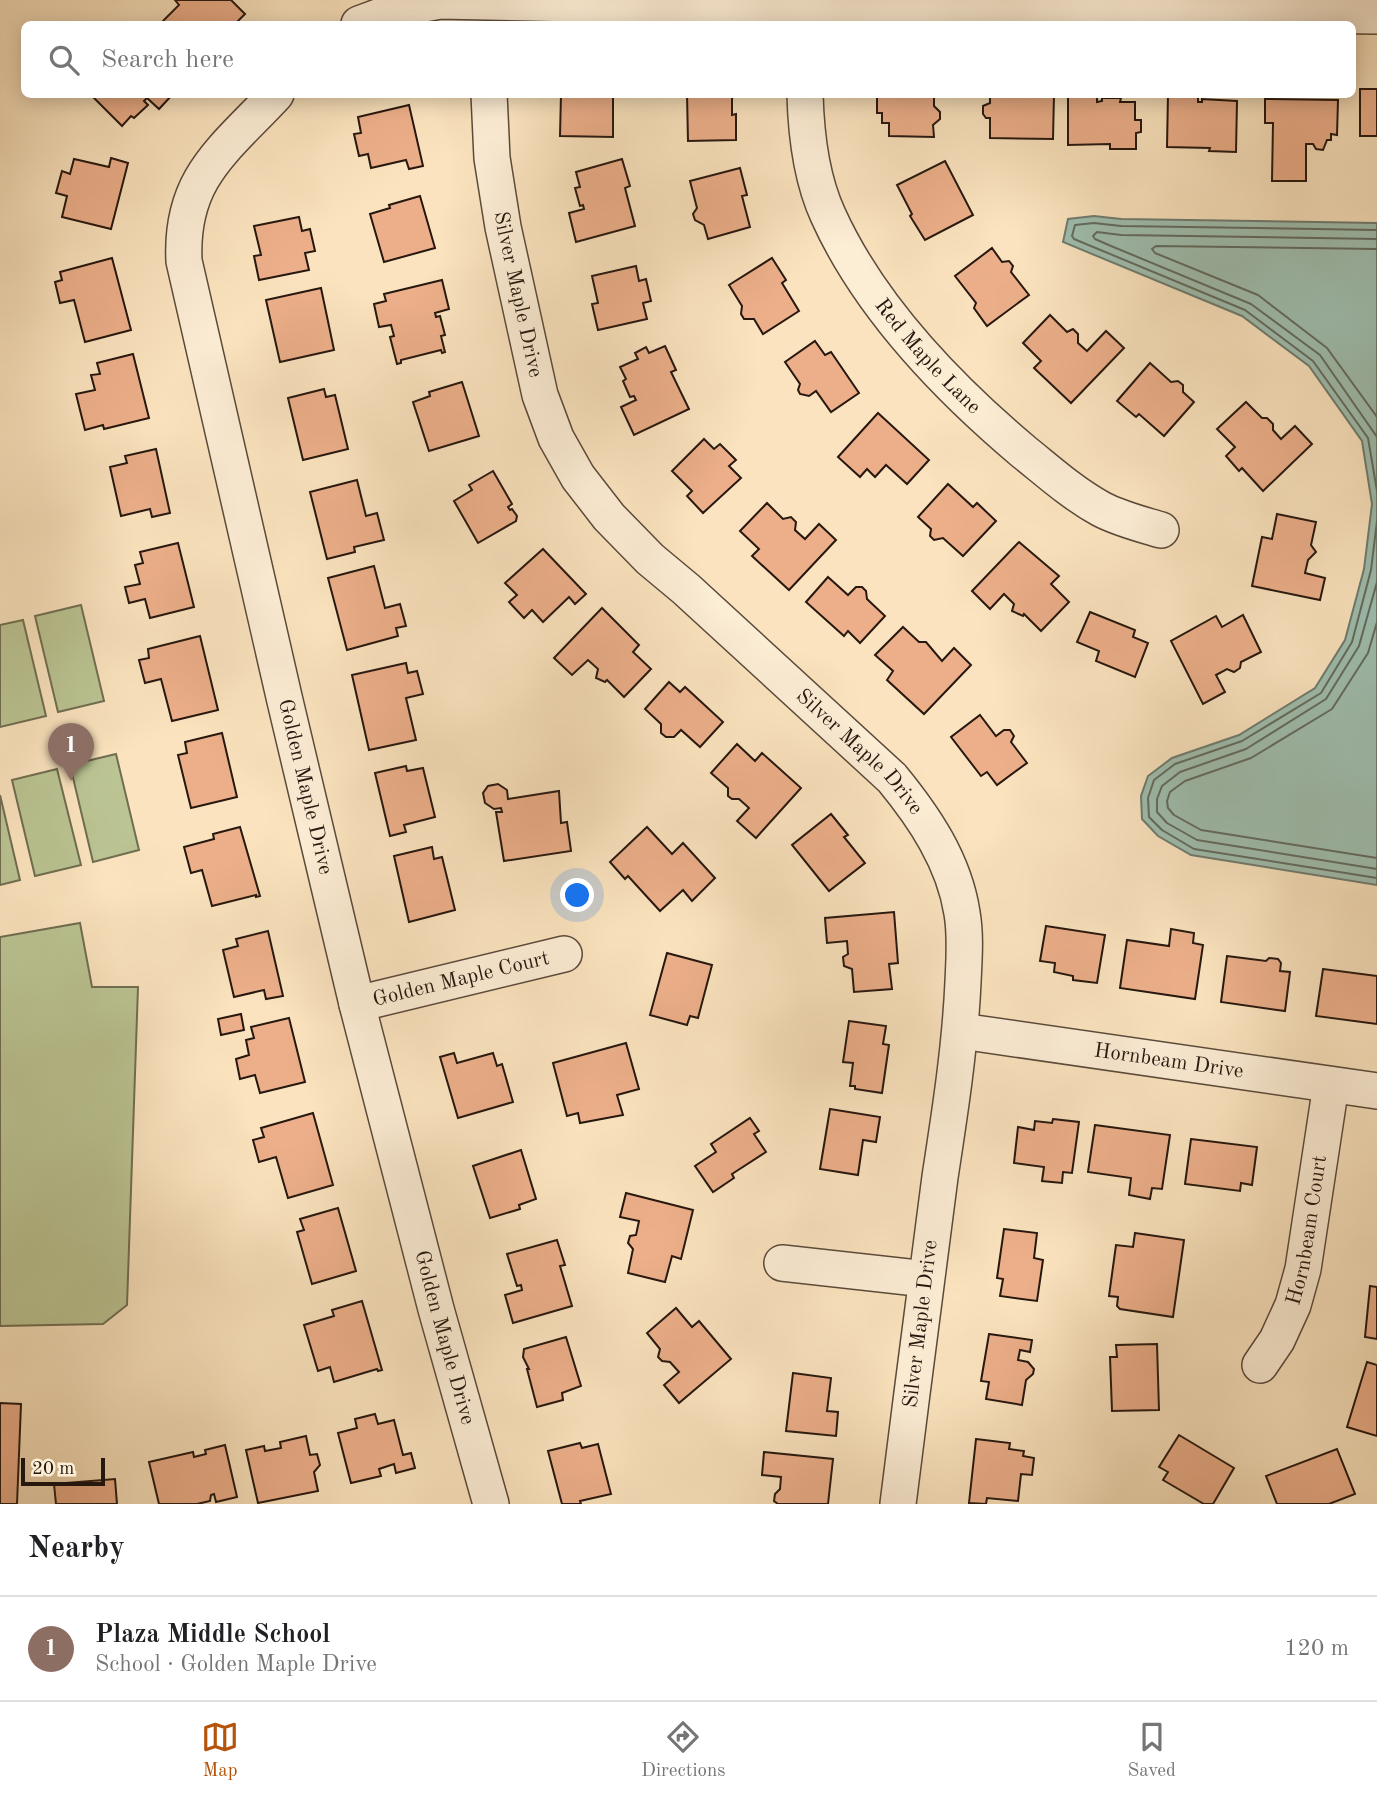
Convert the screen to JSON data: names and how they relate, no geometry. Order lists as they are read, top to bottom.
{
  "streets": {
    "street": [
      "Silver Maple Drive",
      "Red Maple Lane",
      "Golden Maple Drive",
      "Golden Maple Court",
      "Hornbeam Drive",
      "Hornbeam Court"
    ]
  },
  "crossings": [
    ["Silver Maple Drive", "Hornbeam Drive"],
    ["Golden Maple Drive", "Golden Maple Court"],
    ["Hornbeam Drive", "Hornbeam Court"]
  ],
  "scale_bar": "20 m",
  "page": {
    "search": "Search here",
    "pins": "1",
    "scale": "20 m",
    "heading": "Nearby",
    "list": [
      {
        "mark": "1",
        "name": "Plaza Middle School",
        "note": "School · Golden Maple Drive",
        "value": "120 m"
      }
    ],
    "nav": ["Map", "Directions", "Saved"]
  }
}
